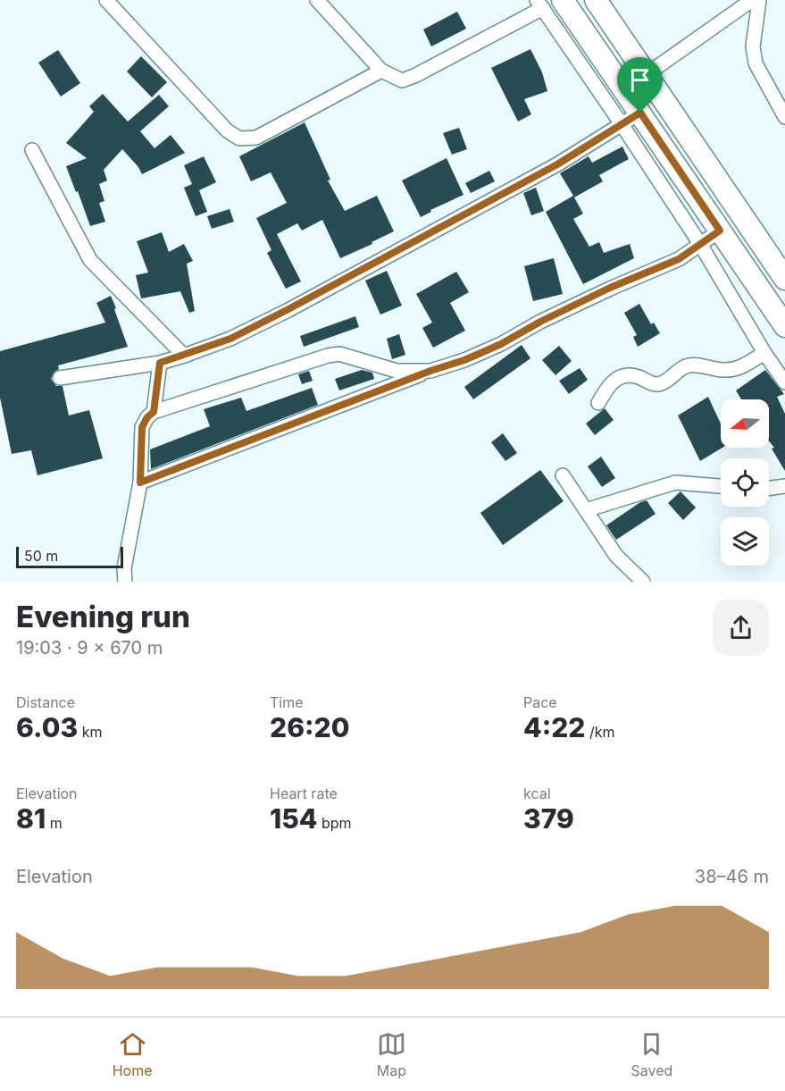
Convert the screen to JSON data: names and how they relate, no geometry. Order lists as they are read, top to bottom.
{
  "scale_bar": "50 m",
  "north": "left",
  "page": {
    "scale": "50 m",
    "heading": ["Evening run", "19:03 · 9 × 670 m"],
    "stats": [
      ["Distance", "6.03 km"],
      ["Time", "26:20"],
      ["Pace", "4:22 /km"],
      ["Elevation", "81 m"],
      ["Heart rate", "154 bpm"],
      ["kcal", "379"]
    ],
    "chart": ["Elevation", "38–46 m"],
    "tabs": ["Home", "Map", "Saved"]
  }
}
